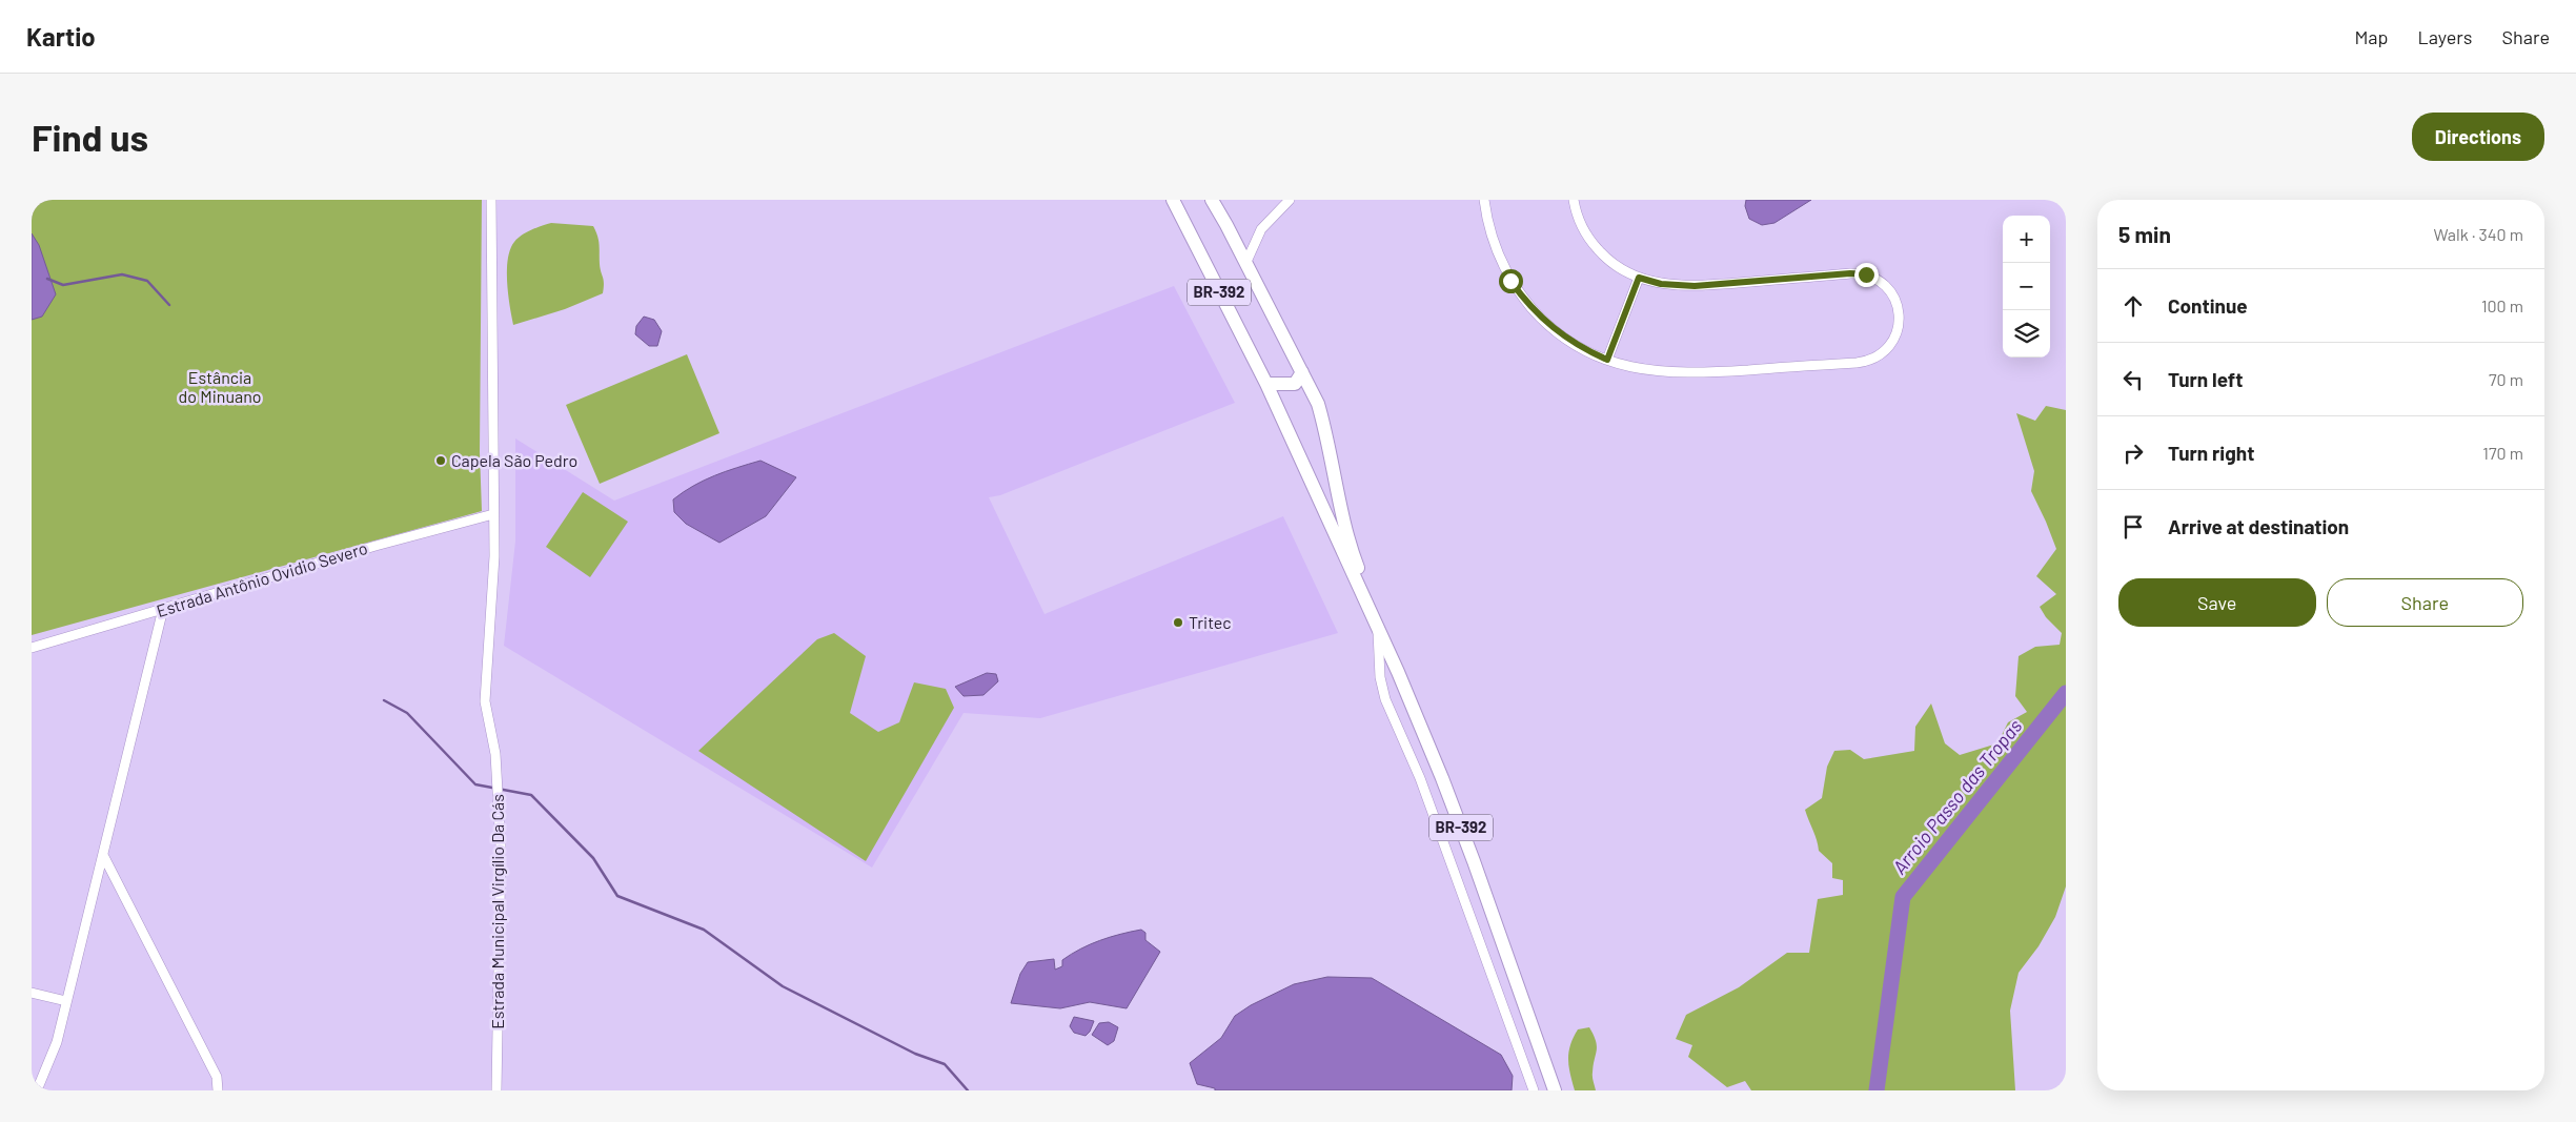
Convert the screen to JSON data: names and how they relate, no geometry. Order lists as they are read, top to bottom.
{
  "streets": {
    "highway": ["BR-392"],
    "street": ["Estrada Antônio Ovidio Severo", "Estrada Municipal Virgílio Da Cás"]
  },
  "crossings": [
    ["Estrada Antônio Ovidio Severo", "Estrada Municipal Virgílio Da Cás"]
  ],
  "water": ["Arroio Passo das Tropas"],
  "parks": ["Estância do Minuano"],
  "places": ["Capela São Pedro", "Tritec"],
  "page": {
    "header": "Kartio",
    "nav": ["Map", "Layers", "Share"],
    "buttons": [
      "Directions",
      ["Save", "Share"]
    ],
    "title": "Find us",
    "heading": ["5 min", "Walk · 340 m"],
    "map_buttons": ["+", "−"],
    "list": [
      ["Continue", "100 m"],
      ["Turn left", "70 m"],
      ["Turn right", "170 m"],
      "Arrive at destination"
    ]
  }
}
